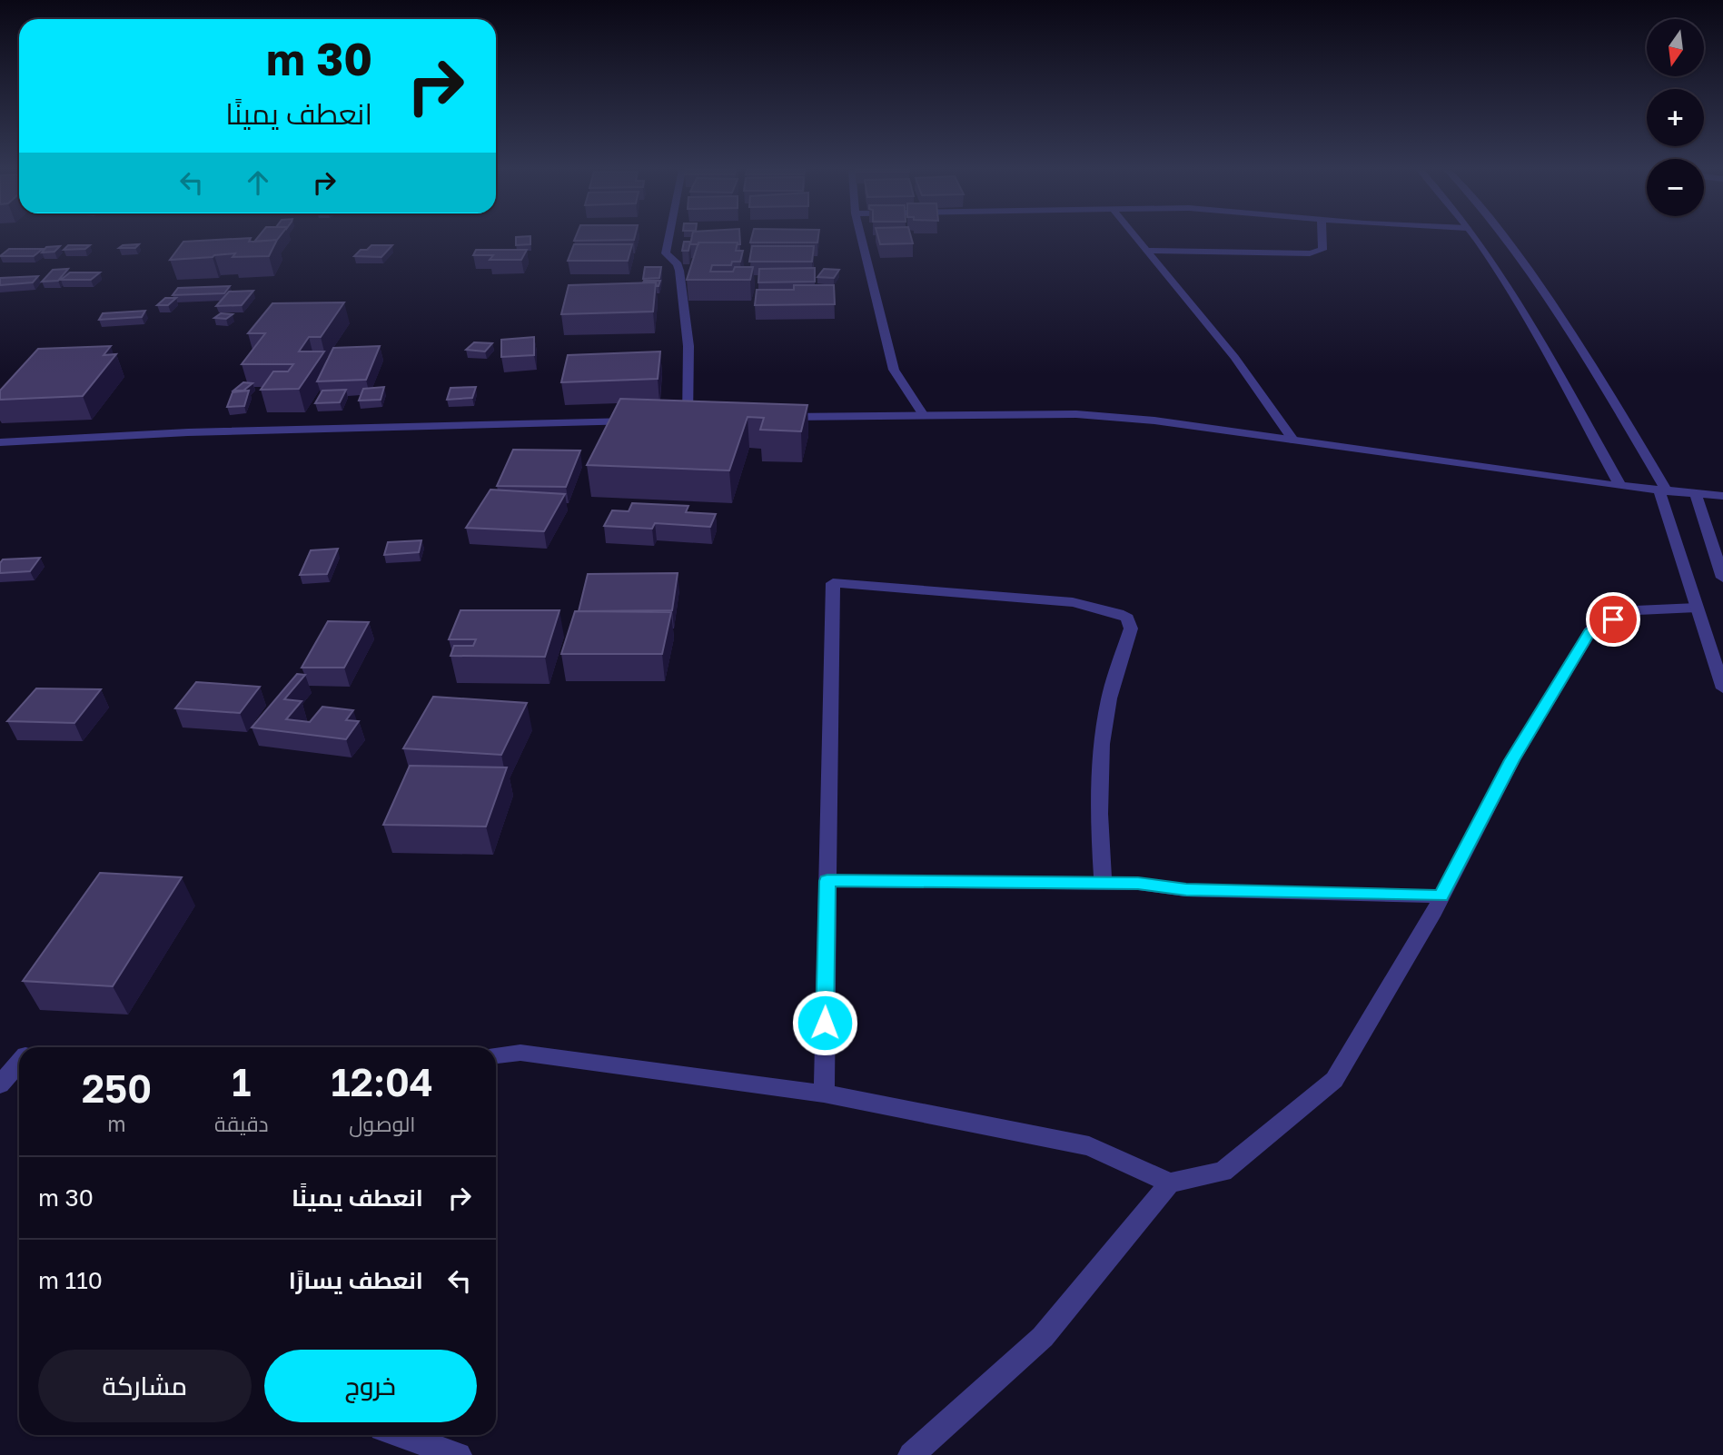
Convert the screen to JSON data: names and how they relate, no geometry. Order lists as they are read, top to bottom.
{
  "north": "bottom",
  "page": {
    "map_buttons": ["+", "−"],
    "turn": ["30 m", "انعطف يمينًا"],
    "eta": [
      "12:04",
      "الوصول",
      "1",
      "دقيقة",
      "250",
      "m"
    ],
    "list": [
      {
        "name": "انعطف يمينًا",
        "value": "30 m"
      },
      {
        "name": "انعطف يسارًا",
        "value": "110 m"
      }
    ],
    "buttons": ["خروج", "مشاركة"]
  }
}
